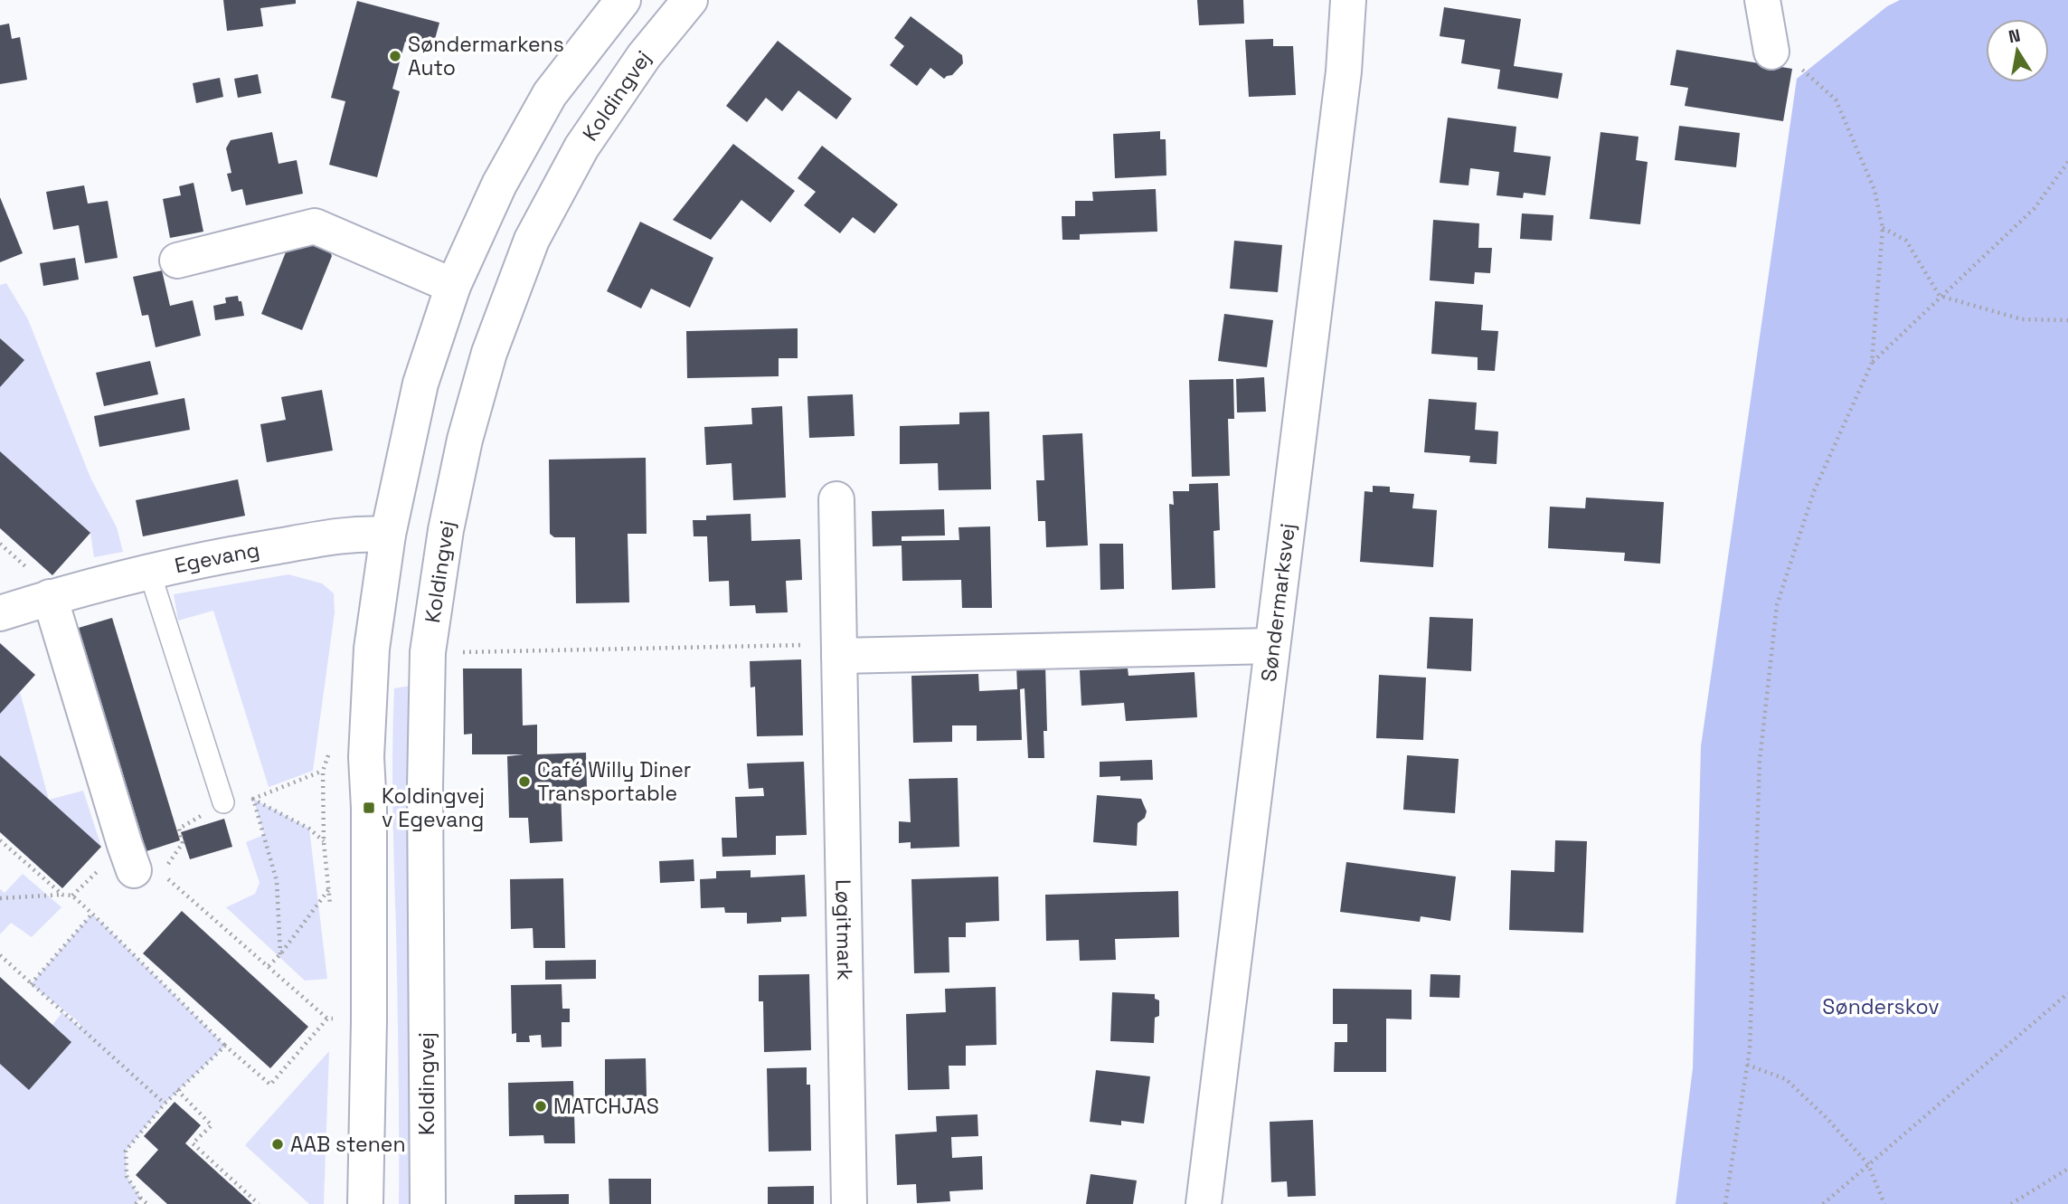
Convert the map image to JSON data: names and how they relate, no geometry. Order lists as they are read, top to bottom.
{
  "streets": {
    "street": [
      "Koldingvej",
      "Egevang",
      "Søndermarksvej",
      "Løgitmark"
    ]
  },
  "parks": ["Sønderskov"],
  "places": {
    "other": [
      "Søndermarkens Auto",
      "Café Willy Diner Transportable",
      "MATCHJAS",
      "AAB stenen"
    ],
    "transit": ["Koldingvej v Egevang"]
  },
  "north": "top"
}
